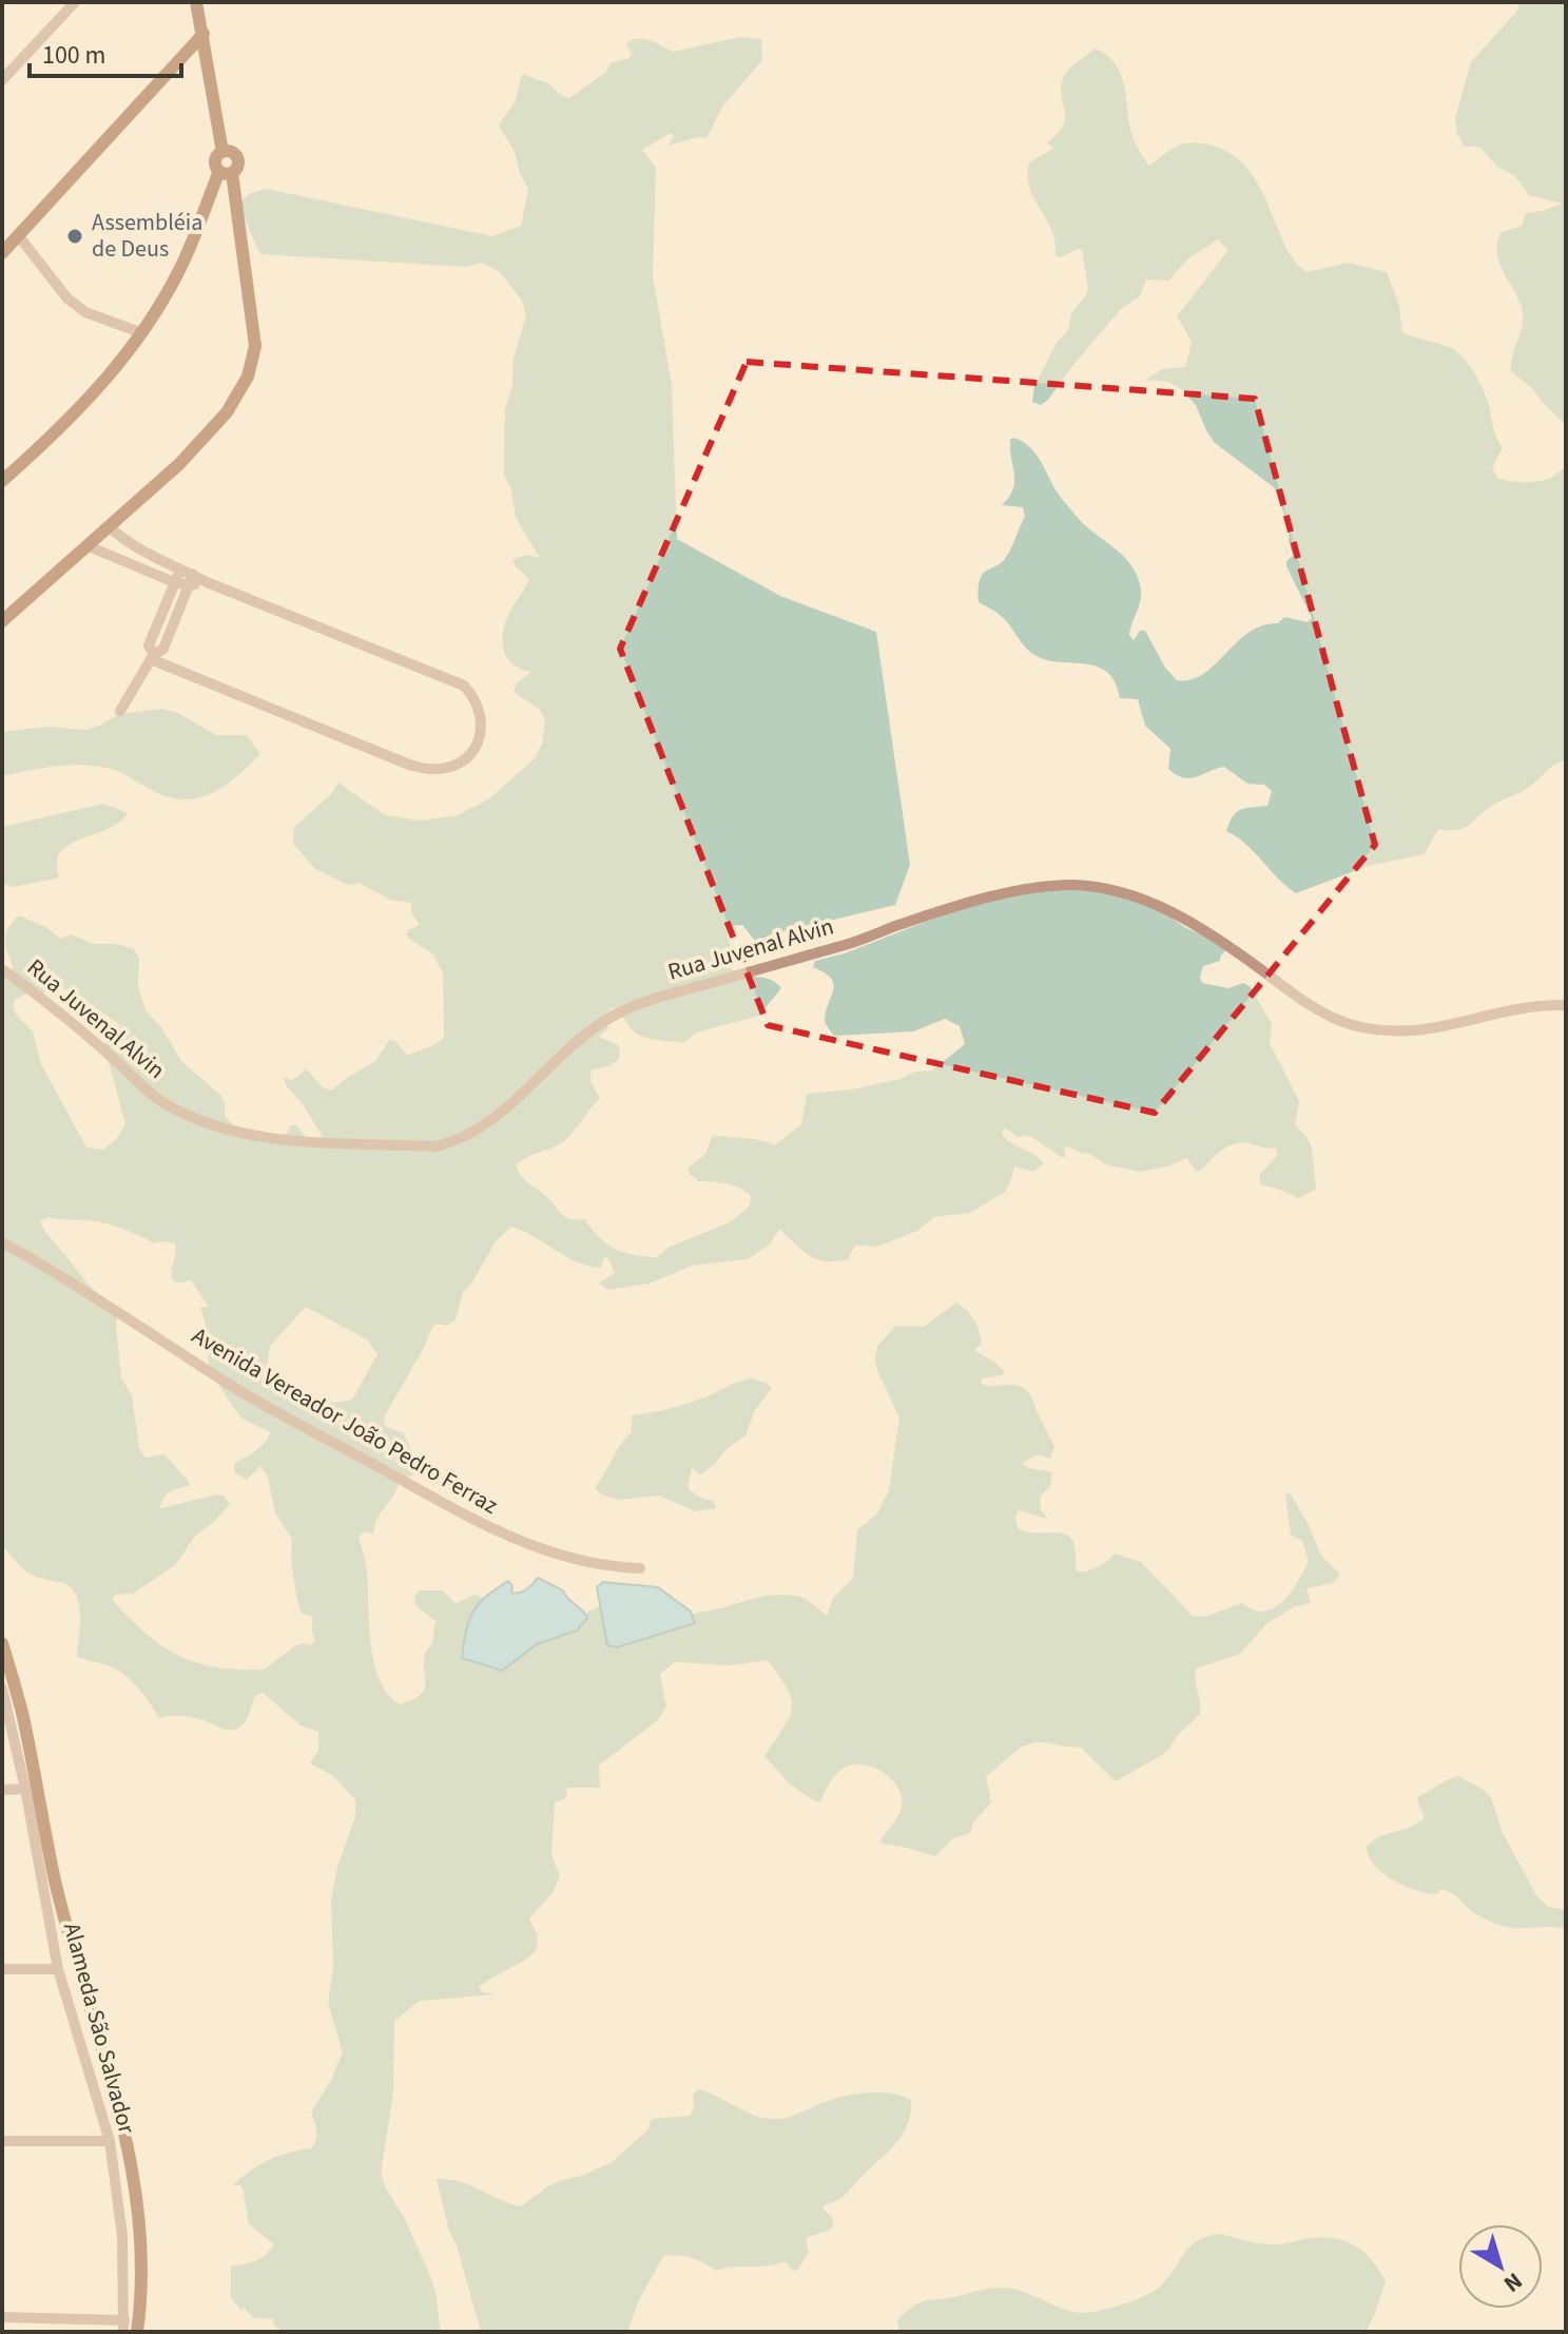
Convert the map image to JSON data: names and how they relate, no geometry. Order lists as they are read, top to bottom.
{
  "streets": {
    "street": ["Rua Juvenal Alvin", "Avenida Vereador João Pedro Ferraz", "Alameda São Salvador"]
  },
  "places": ["Assembléia de Deus"],
  "scale_bar": "100 m",
  "north": "bottom right"
}
